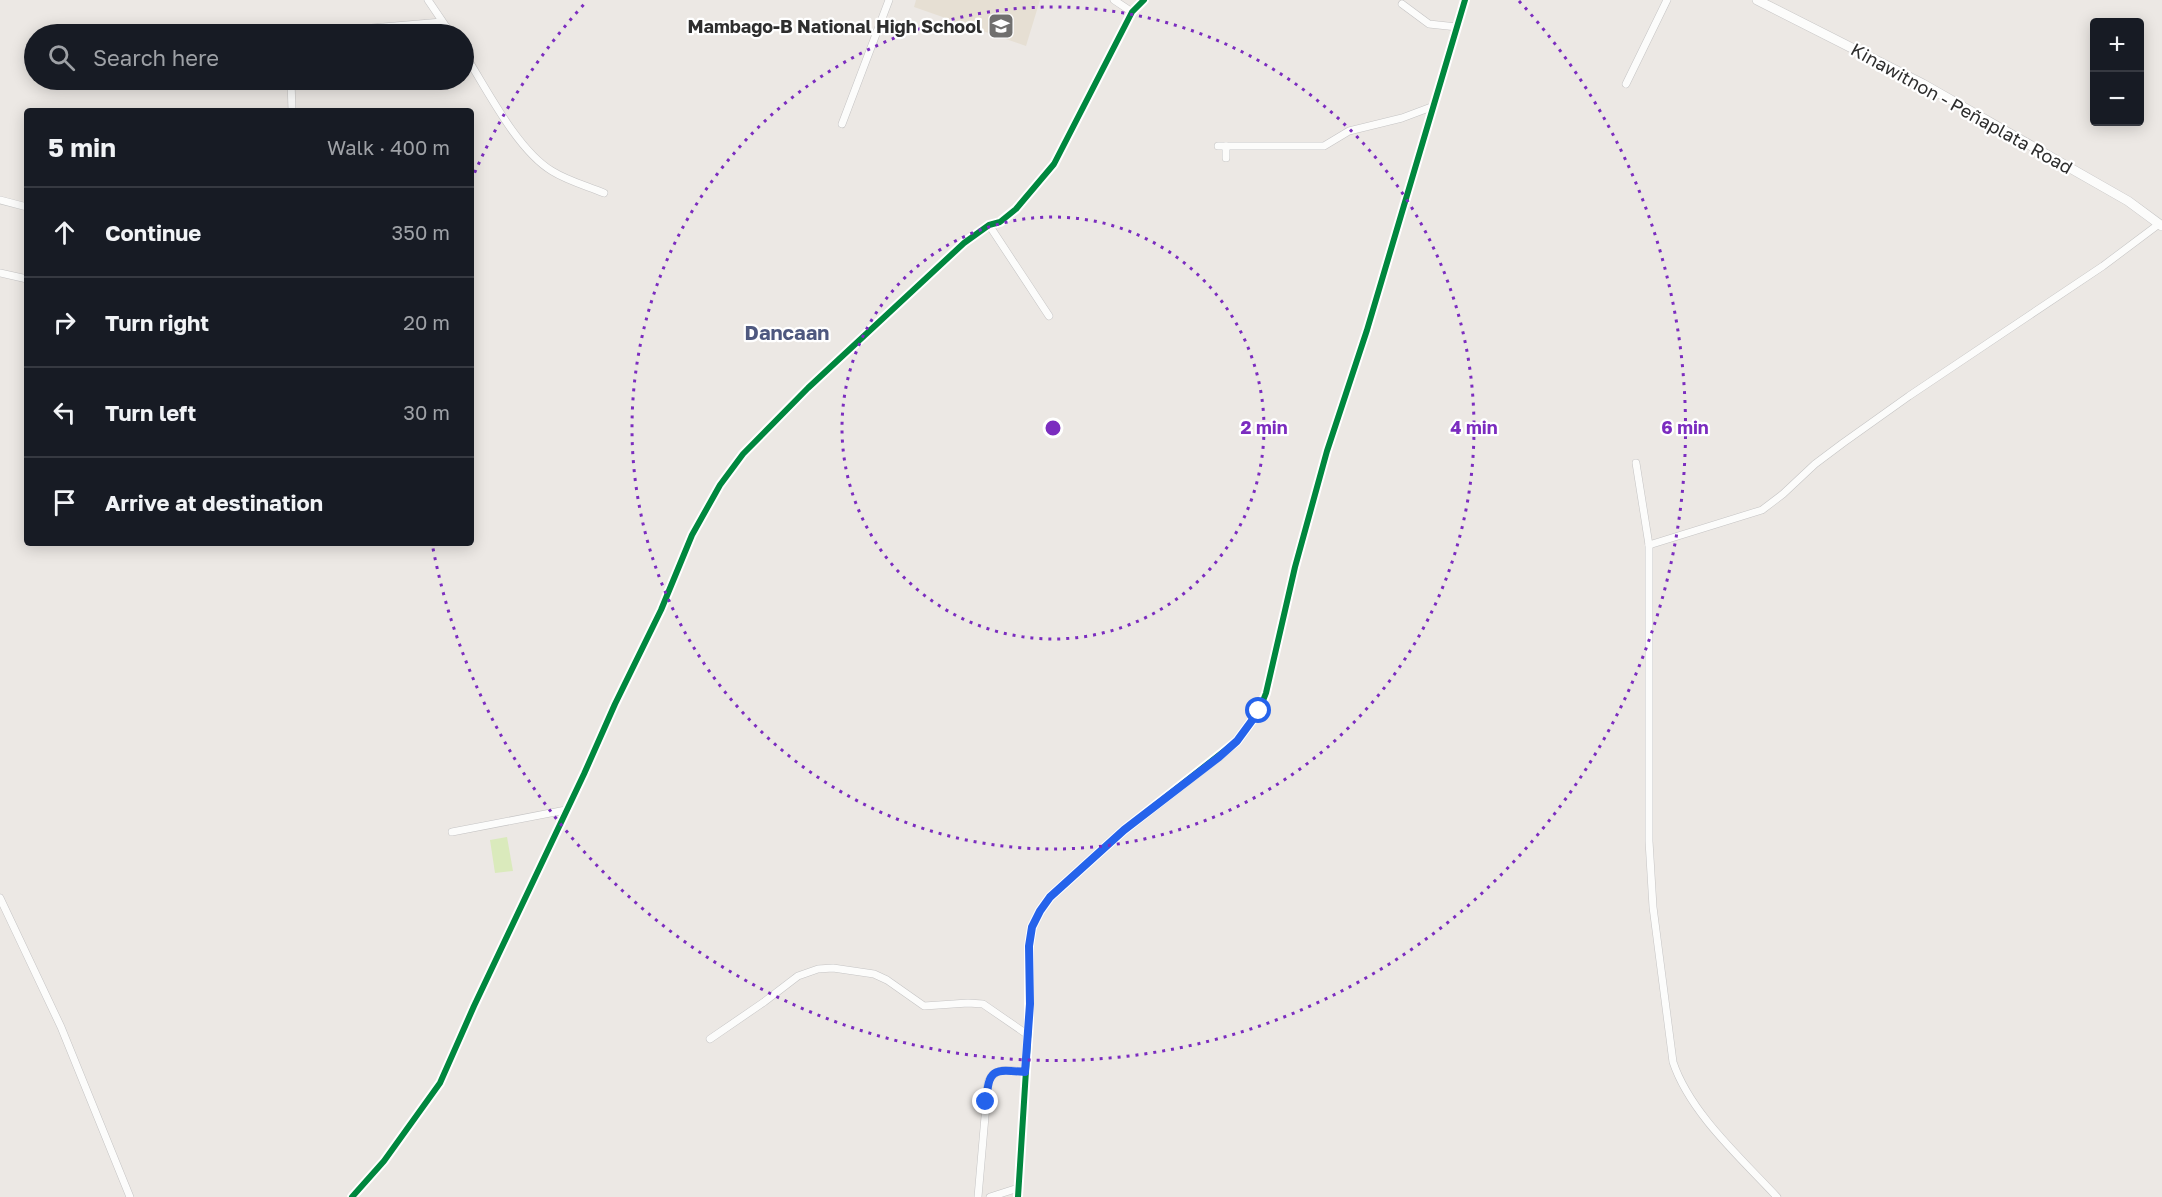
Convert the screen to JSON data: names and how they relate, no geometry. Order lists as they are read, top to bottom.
{
  "streets": {
    "street": ["Kinawitnon - Peñaplata Road"]
  },
  "districts": ["Dancaan"],
  "places": {
    "school or university": ["Mambago-B National High School"]
  },
  "page": {
    "map_buttons": ["+", "−"],
    "search": "Search here",
    "heading": ["5 min", "Walk · 400 m"],
    "list": [
      ["Continue", "350 m"],
      ["Turn right", "20 m"],
      ["Turn left", "30 m"],
      "Arrive at destination"
    ]
  },
  "rings": ["2 min", "4 min", "6 min"]
}
